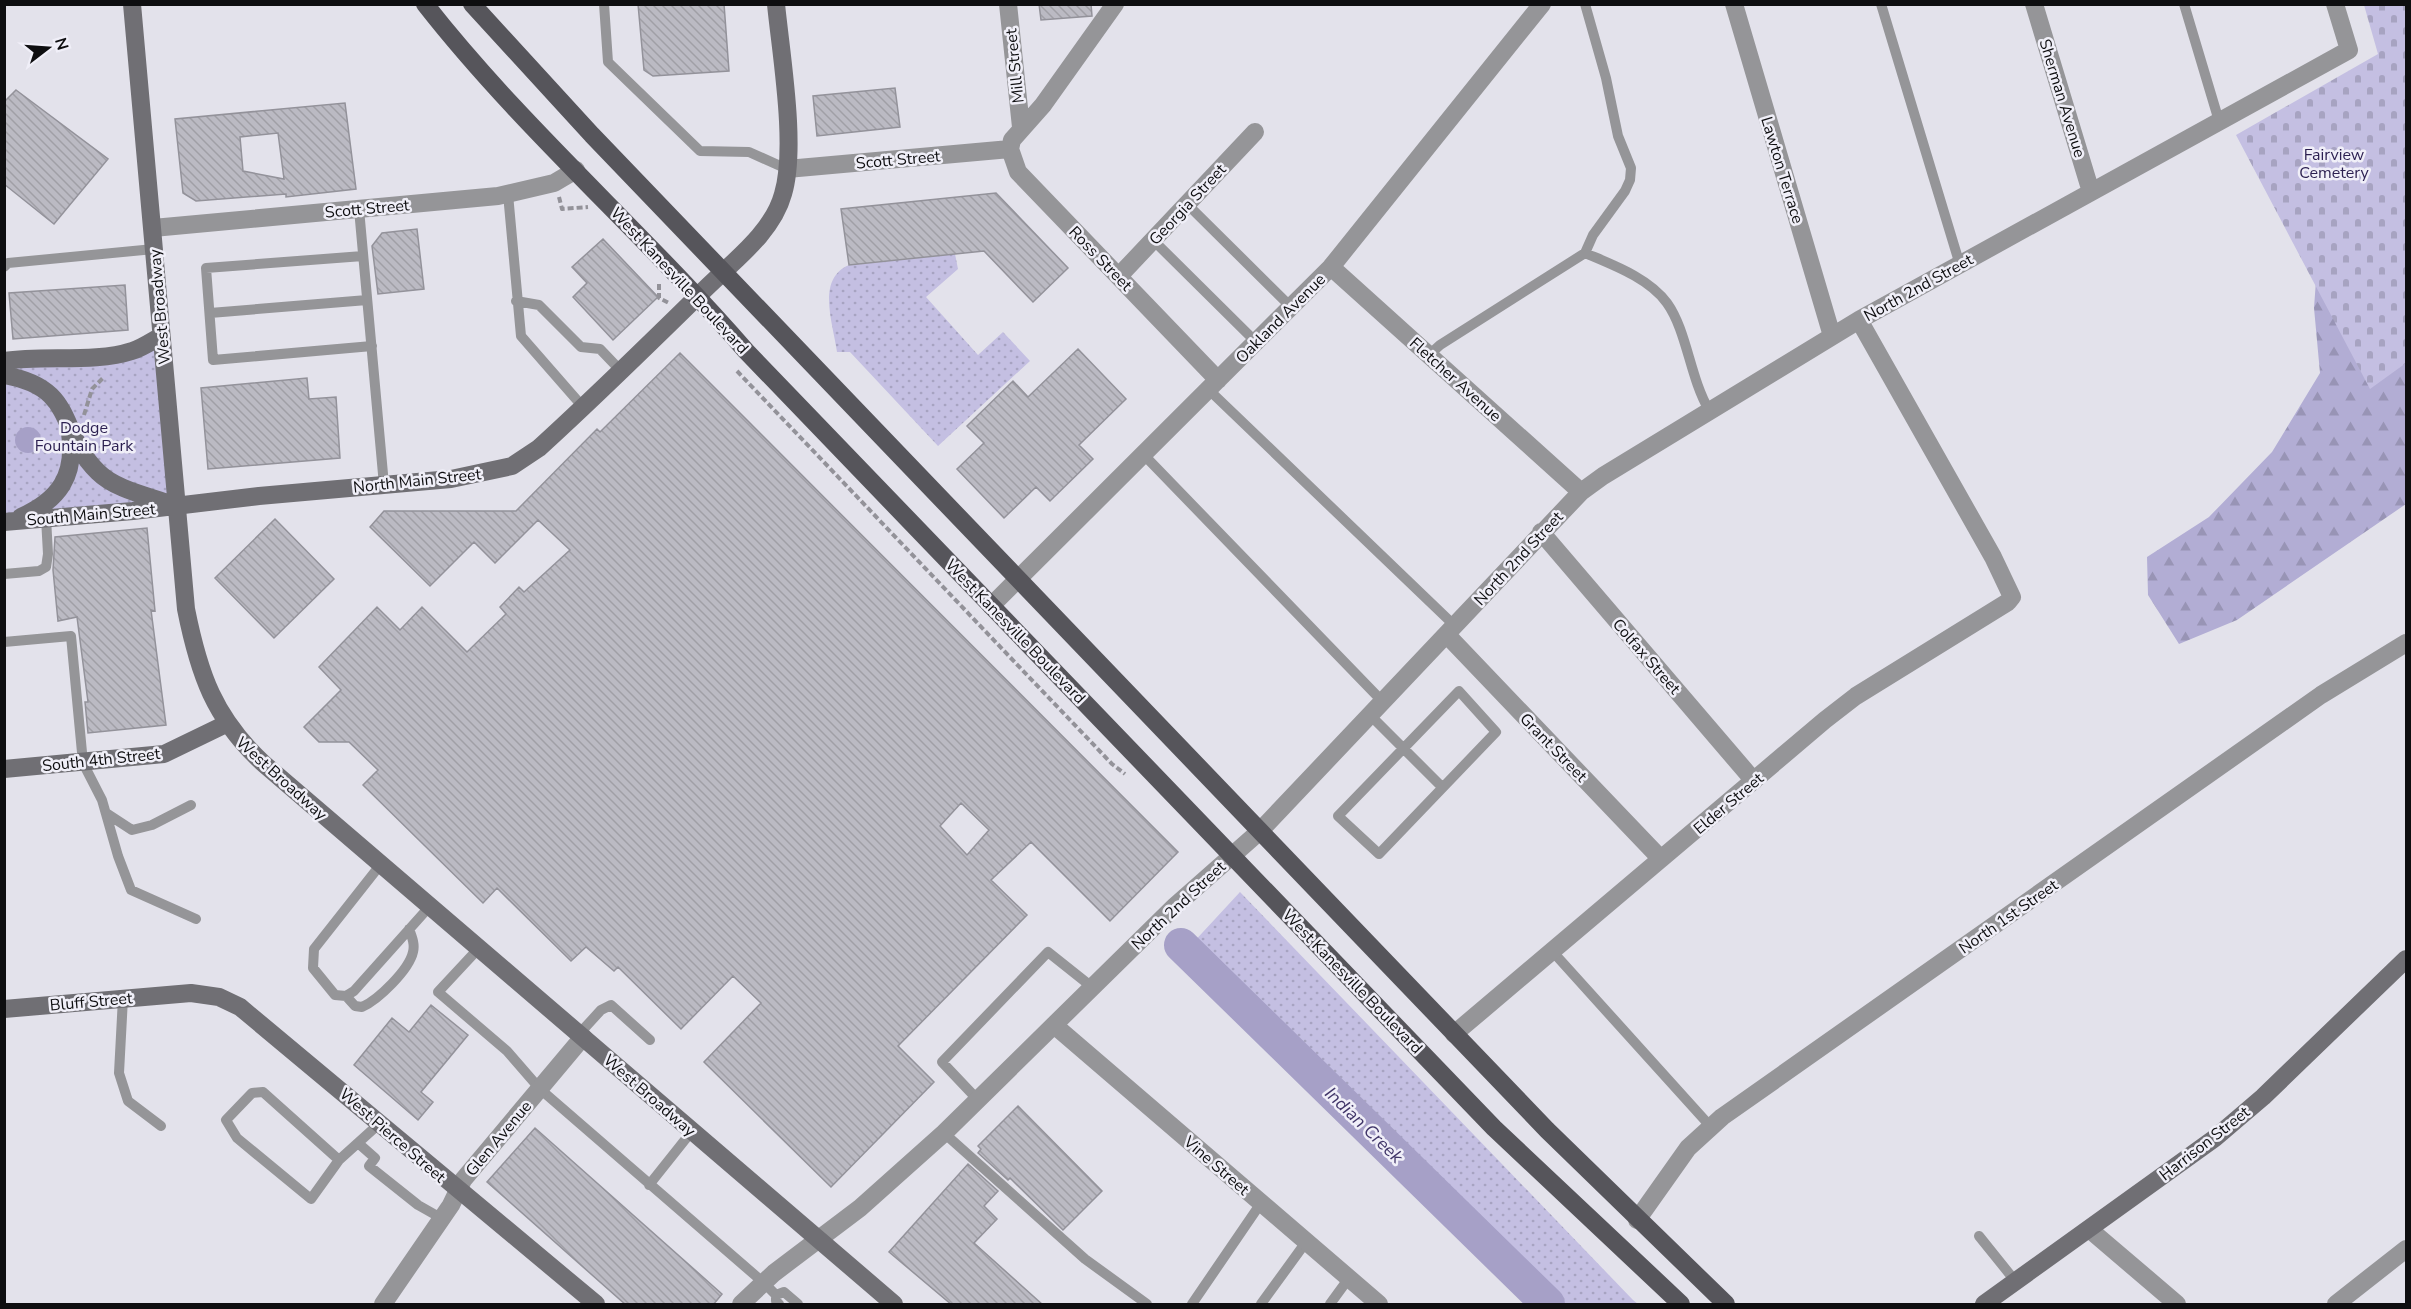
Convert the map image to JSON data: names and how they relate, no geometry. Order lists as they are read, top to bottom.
{
  "streets": {
    "main road": [
      "West Kanesville Boulevard",
      "West Broadway",
      "North Main Street",
      "South Main Street",
      "South 4th Street",
      "Bluff Street",
      "West Pierce Street",
      "Harrison Street"
    ],
    "street": [
      "Mill Street",
      "Sherman Avenue",
      "Scott Street",
      "Lawton Terrace",
      "Georgia Street",
      "Ross Street",
      "North 2nd Street",
      "Oakland Avenue",
      "Fletcher Avenue",
      "Colfax Street",
      "Grant Street",
      "Elder Street",
      "North 1st Street",
      "Glen Avenue",
      "Vine Street"
    ]
  },
  "crossings": [
    ["Sherman Avenue", "North 2nd Street"],
    ["Scott Street", "Ross Street"],
    ["Scott Street", "West Kanesville Boulevard"],
    ["Scott Street", "West Broadway"],
    ["Scott Street", "North Main Street"],
    ["Lawton Terrace", "North 2nd Street"],
    ["Georgia Street", "Ross Street"],
    ["Ross Street", "Oakland Avenue"],
    ["West Kanesville Boulevard", "North 2nd Street"],
    ["West Kanesville Boulevard", "Oakland Avenue"],
    ["West Kanesville Boulevard", "North Main Street"],
    ["North 2nd Street", "West Broadway"],
    ["North 2nd Street", "Fletcher Avenue"],
    ["North 2nd Street", "Colfax Street"],
    ["North 2nd Street", "Grant Street"],
    ["North 2nd Street", "Elder Street"],
    ["North 2nd Street", "Vine Street"],
    ["West Broadway", "North Main Street"],
    ["West Broadway", "South Main Street"],
    ["West Broadway", "South 4th Street"],
    ["West Broadway", "Glen Avenue"],
    ["Oakland Avenue", "Fletcher Avenue"],
    ["North Main Street", "South Main Street"],
    ["Colfax Street", "Elder Street"],
    ["Grant Street", "Elder Street"],
    ["Bluff Street", "West Pierce Street"],
    ["West Pierce Street", "Glen Avenue"]
  ],
  "water": ["Indian Creek"],
  "parks": ["Fairview Cemetery", "Dodge Fountain Park"],
  "north": "right"
}
